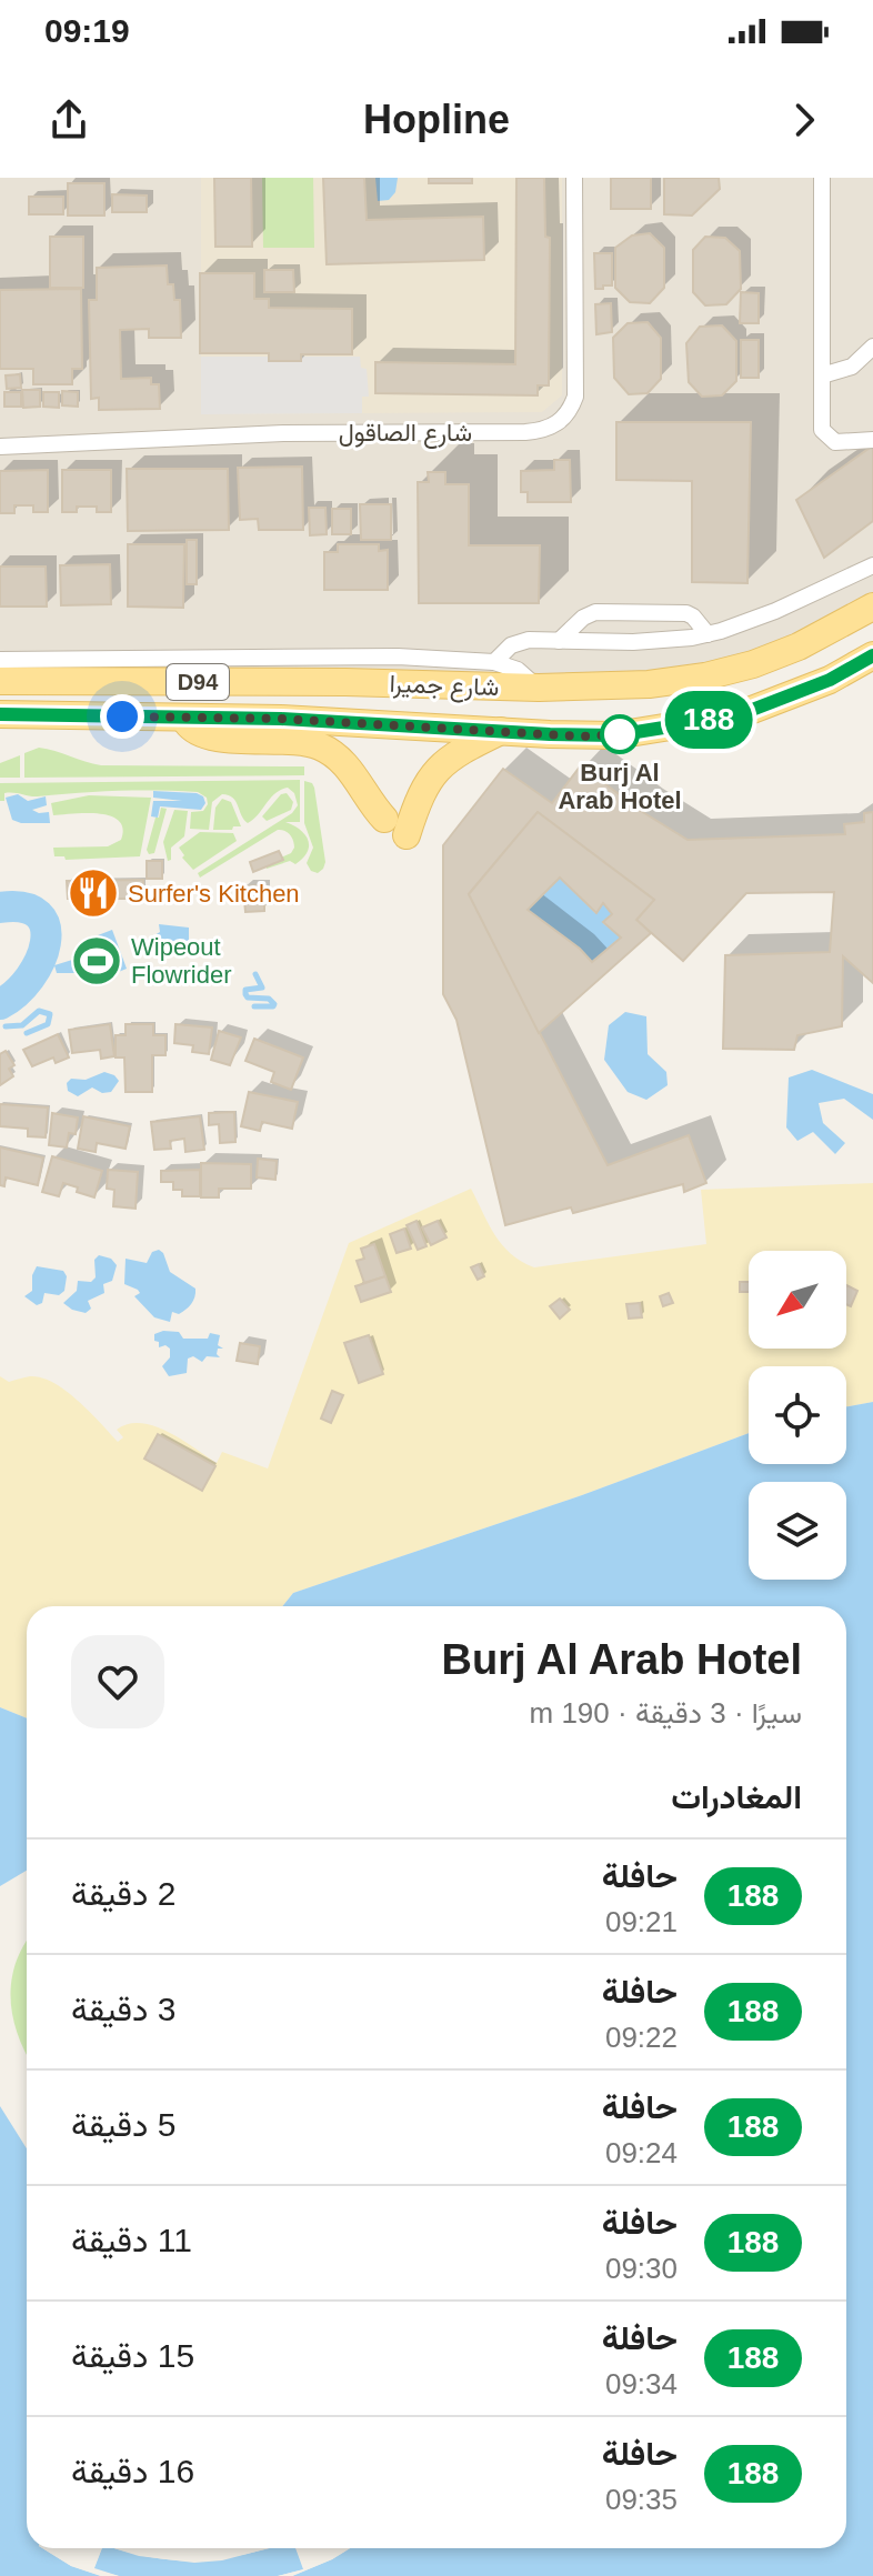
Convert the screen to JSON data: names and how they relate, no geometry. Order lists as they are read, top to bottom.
{
  "streets": {
    "main road": ["D94", "شارع جميرا"],
    "street": ["شارع الصاقول"]
  },
  "places": {
    "other": ["Burj Al Arab Hotel"],
    "restaurant": ["Surfer's Kitchen"],
    "sports": ["Wipeout Flowrider"]
  },
  "lines": ["bus line 188"],
  "north": "bottom left",
  "page": {
    "status": "09:19",
    "header": "Hopline",
    "on_map": "188",
    "heading": [
      ["Burj Al Arab Hotel", "سيرًا · 3 دقيقة · 190 m"],
      "المغادرات"
    ],
    "list": [
      {
        "mark": "188",
        "name": "حافلة",
        "note": "09:21",
        "value": "2 دقيقة"
      },
      {
        "mark": "188",
        "name": "حافلة",
        "note": "09:22",
        "value": "3 دقيقة"
      },
      {
        "mark": "188",
        "name": "حافلة",
        "note": "09:24",
        "value": "5 دقيقة"
      },
      {
        "mark": "188",
        "name": "حافلة",
        "note": "09:30",
        "value": "11 دقيقة"
      },
      {
        "mark": "188",
        "name": "حافلة",
        "note": "09:34",
        "value": "15 دقيقة"
      },
      {
        "mark": "188",
        "name": "حافلة",
        "note": "09:35",
        "value": "16 دقيقة"
      }
    ]
  }
}
